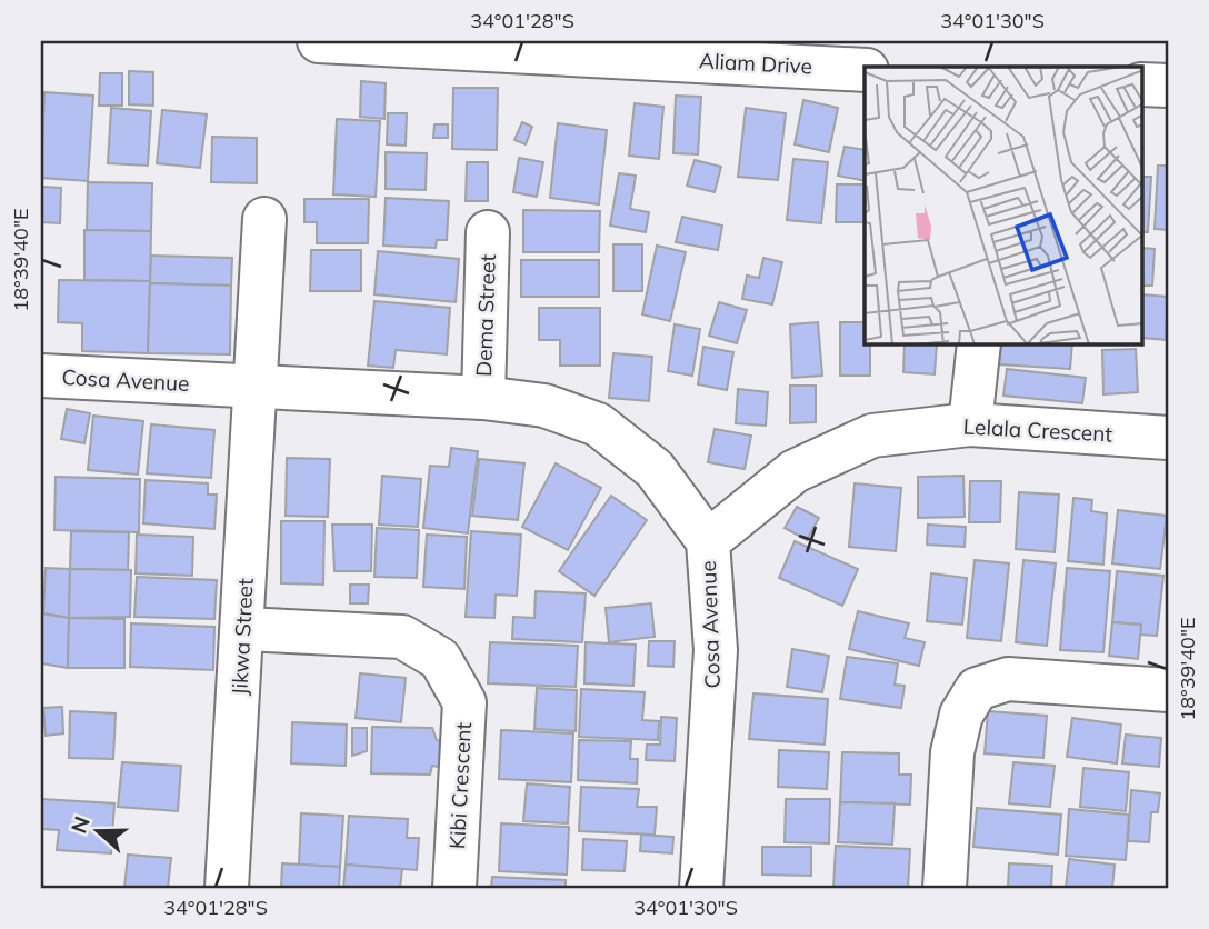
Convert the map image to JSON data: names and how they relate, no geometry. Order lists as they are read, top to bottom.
{
  "streets": {
    "street": [
      "Aliam Drive",
      "Dema Street",
      "Cosa Avenue",
      "Lelala Crescent",
      "Jikwa Street",
      "Kibi Crescent"
    ]
  },
  "crossings": [
    ["Dema Street", "Cosa Avenue"],
    ["Cosa Avenue", "Lelala Crescent"],
    ["Cosa Avenue", "Jikwa Street"],
    ["Jikwa Street", "Kibi Crescent"]
  ],
  "north": "left",
  "coordinates": ["34°01'28\"S", "34°01'30\"S", "18°39'40\"E"]
}
